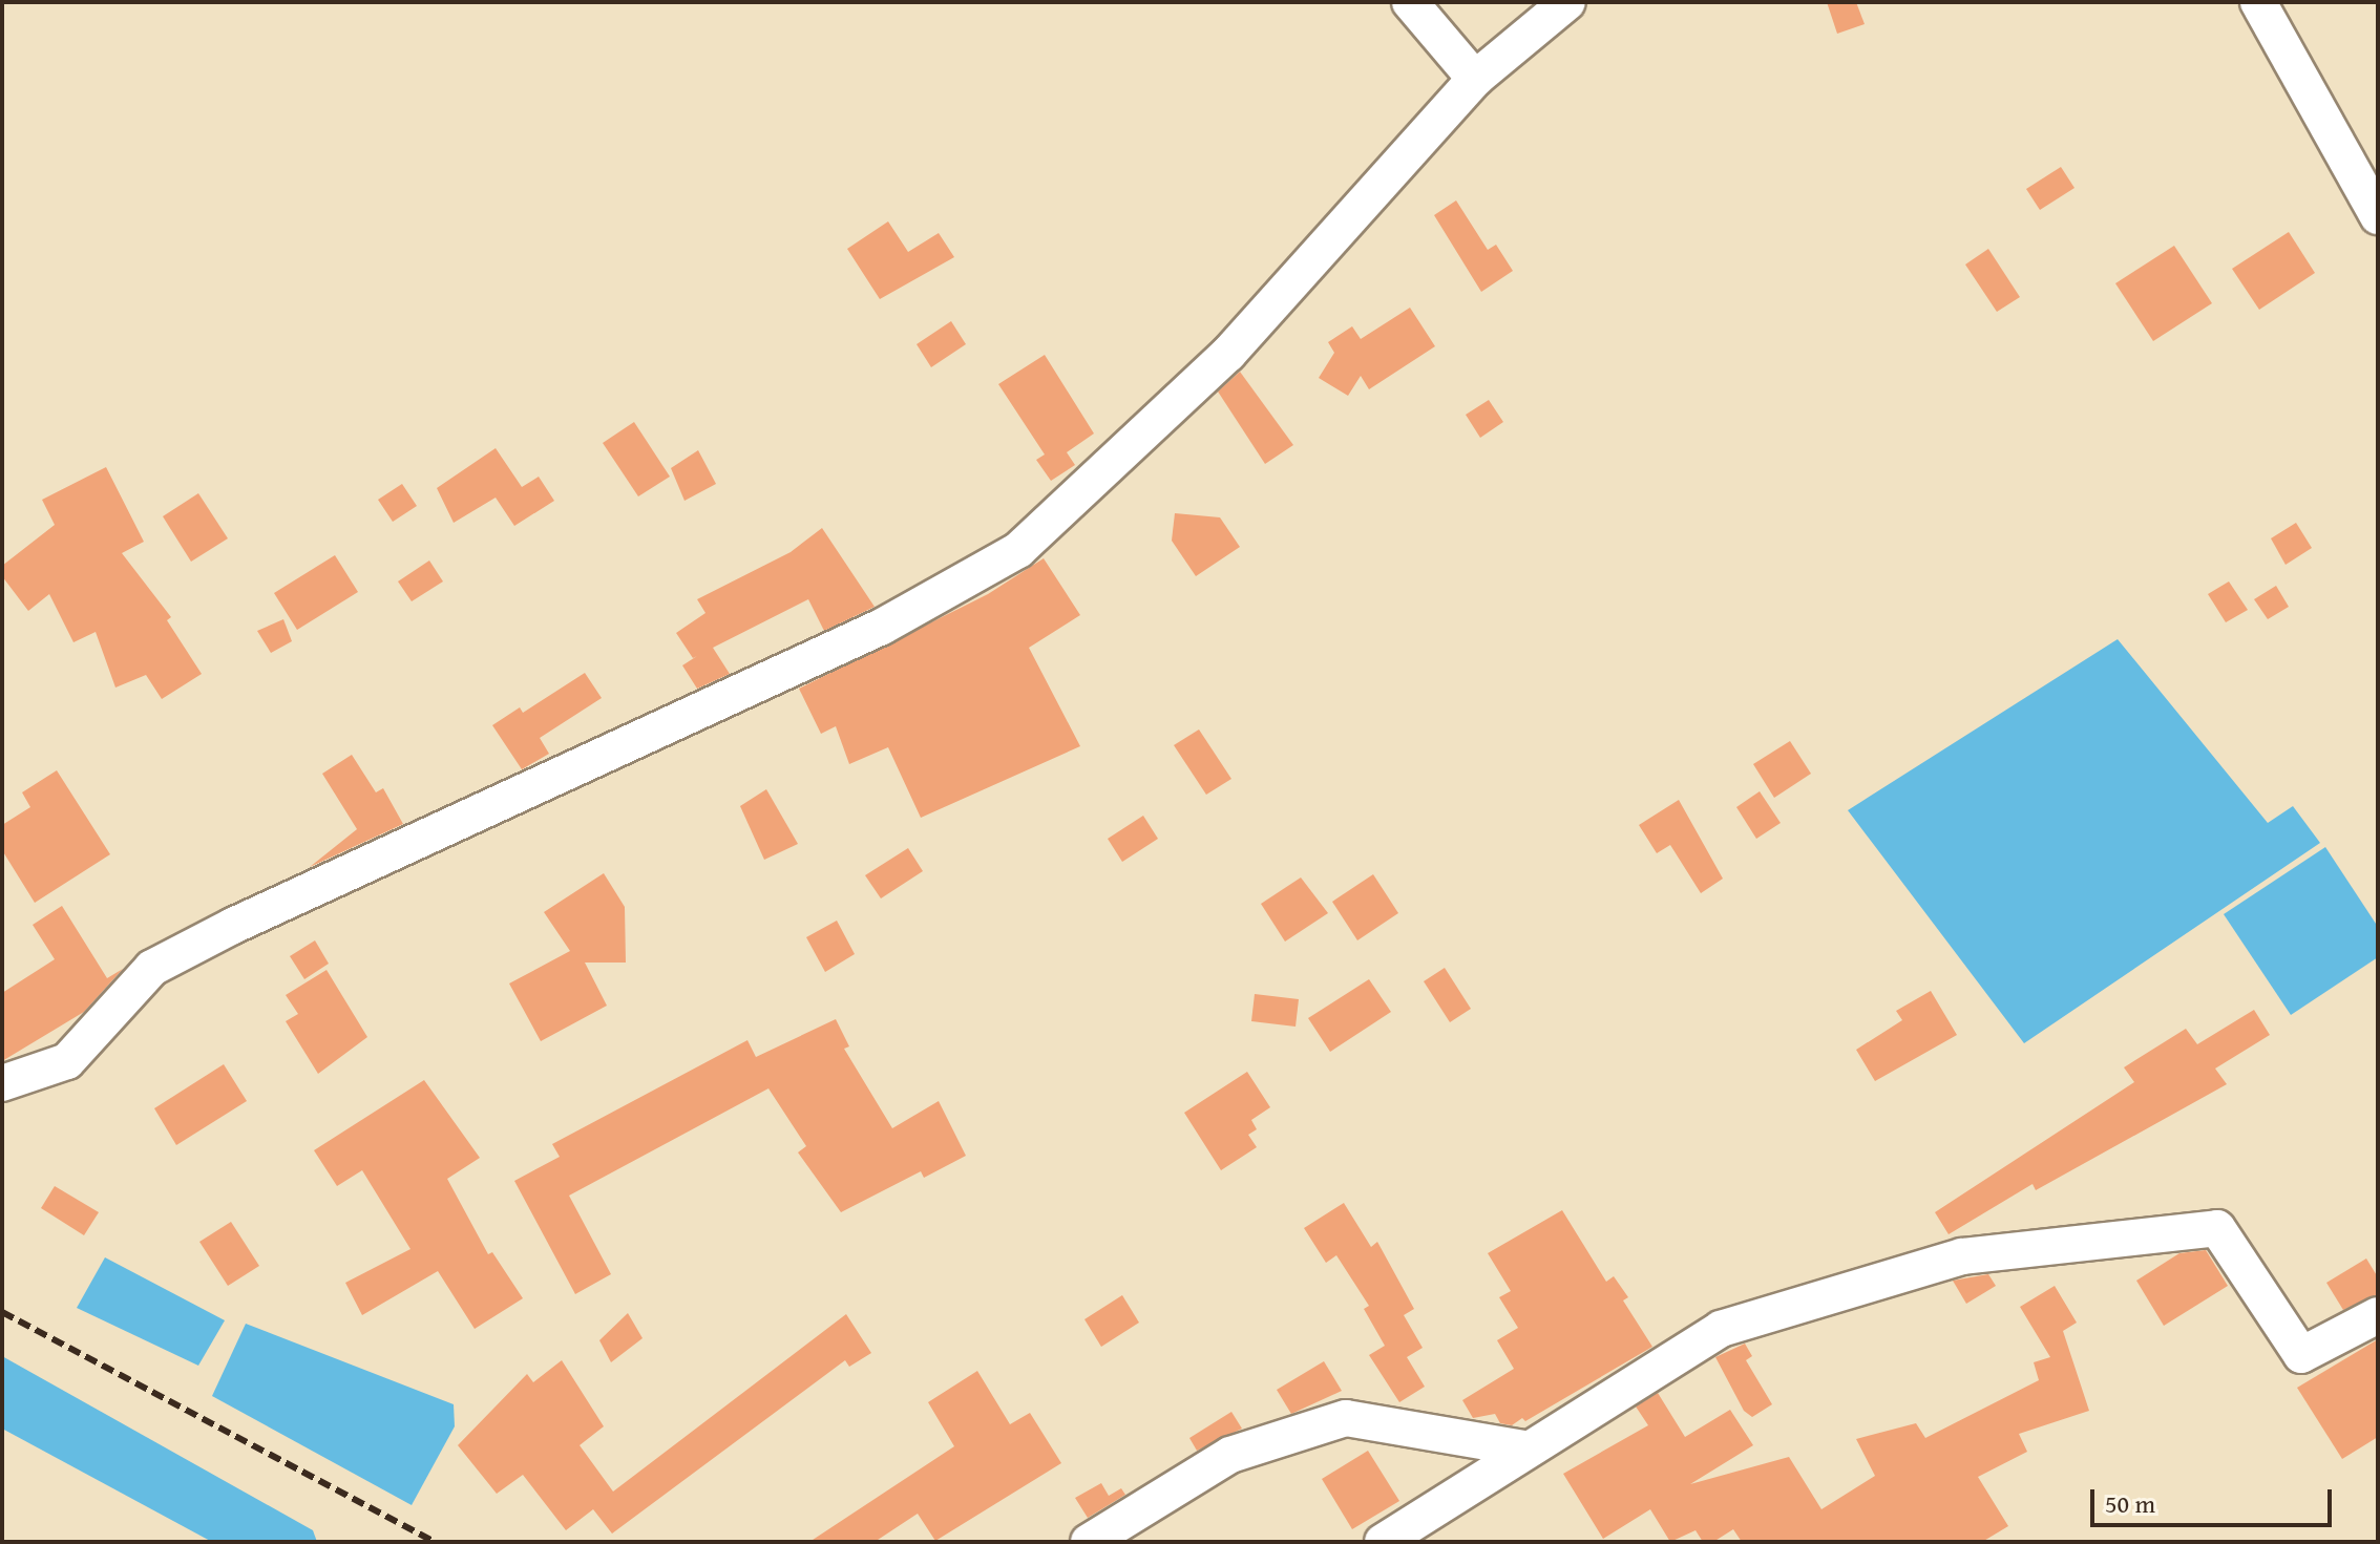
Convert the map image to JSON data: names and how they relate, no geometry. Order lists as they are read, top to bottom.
{
  "scale_bar": "50 m"
}
